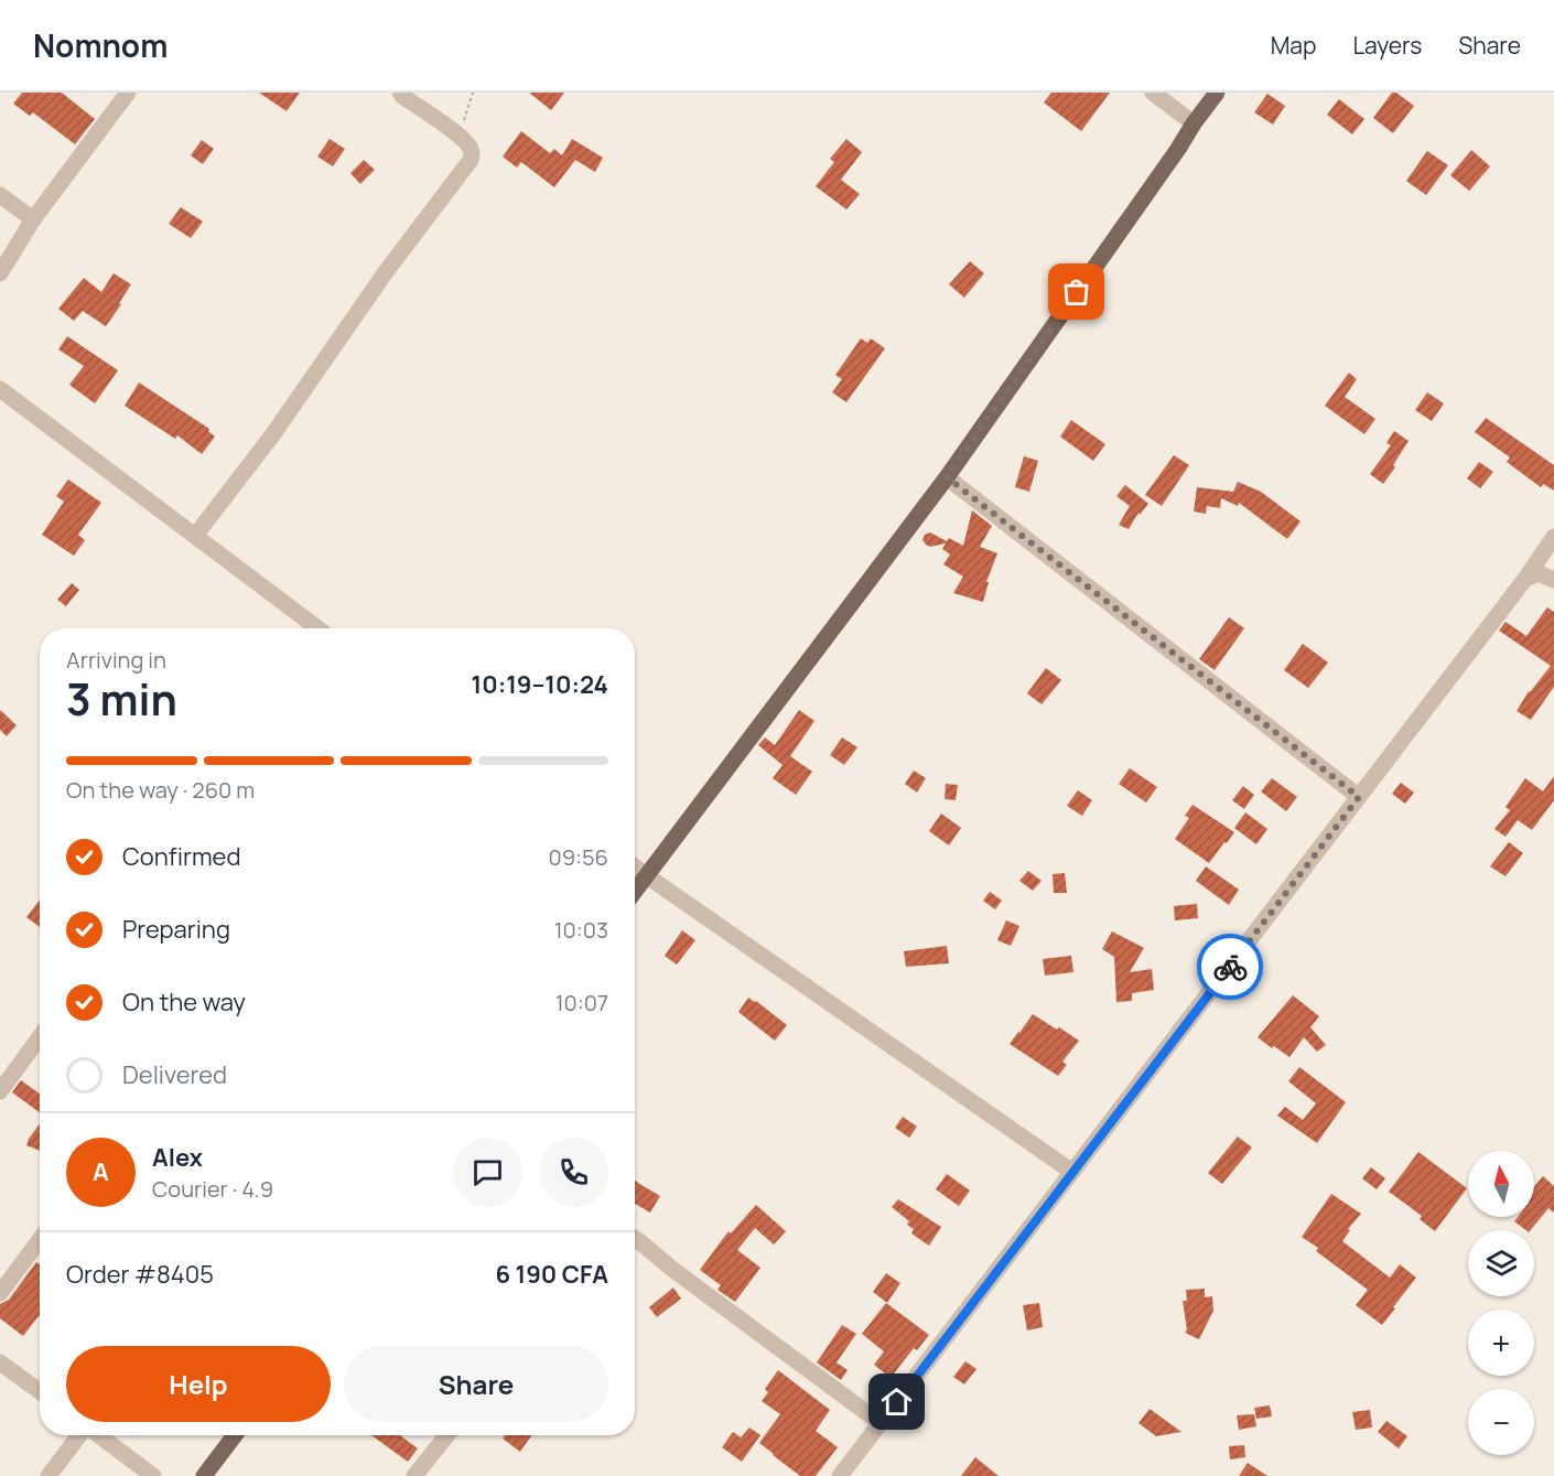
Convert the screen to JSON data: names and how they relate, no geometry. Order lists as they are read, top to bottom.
{
  "north": "top",
  "page": {
    "header": "Nomnom",
    "nav": ["Map", "Layers", "Share"],
    "heading": ["3 min", "Arriving in", "10:19–10:24"],
    "panel": [
      "Alex",
      "Courier · 4.9",
      "Order #8405",
      "6 190 CFA"
    ],
    "bar": "On the way · 260 m",
    "list": [
      ["Confirmed", "09:56"],
      ["Preparing", "10:03"],
      ["On the way", "10:07"],
      "Delivered"
    ],
    "round": "A",
    "map_buttons": ["+", "−"],
    "buttons": ["Help", "Share"]
  }
}
